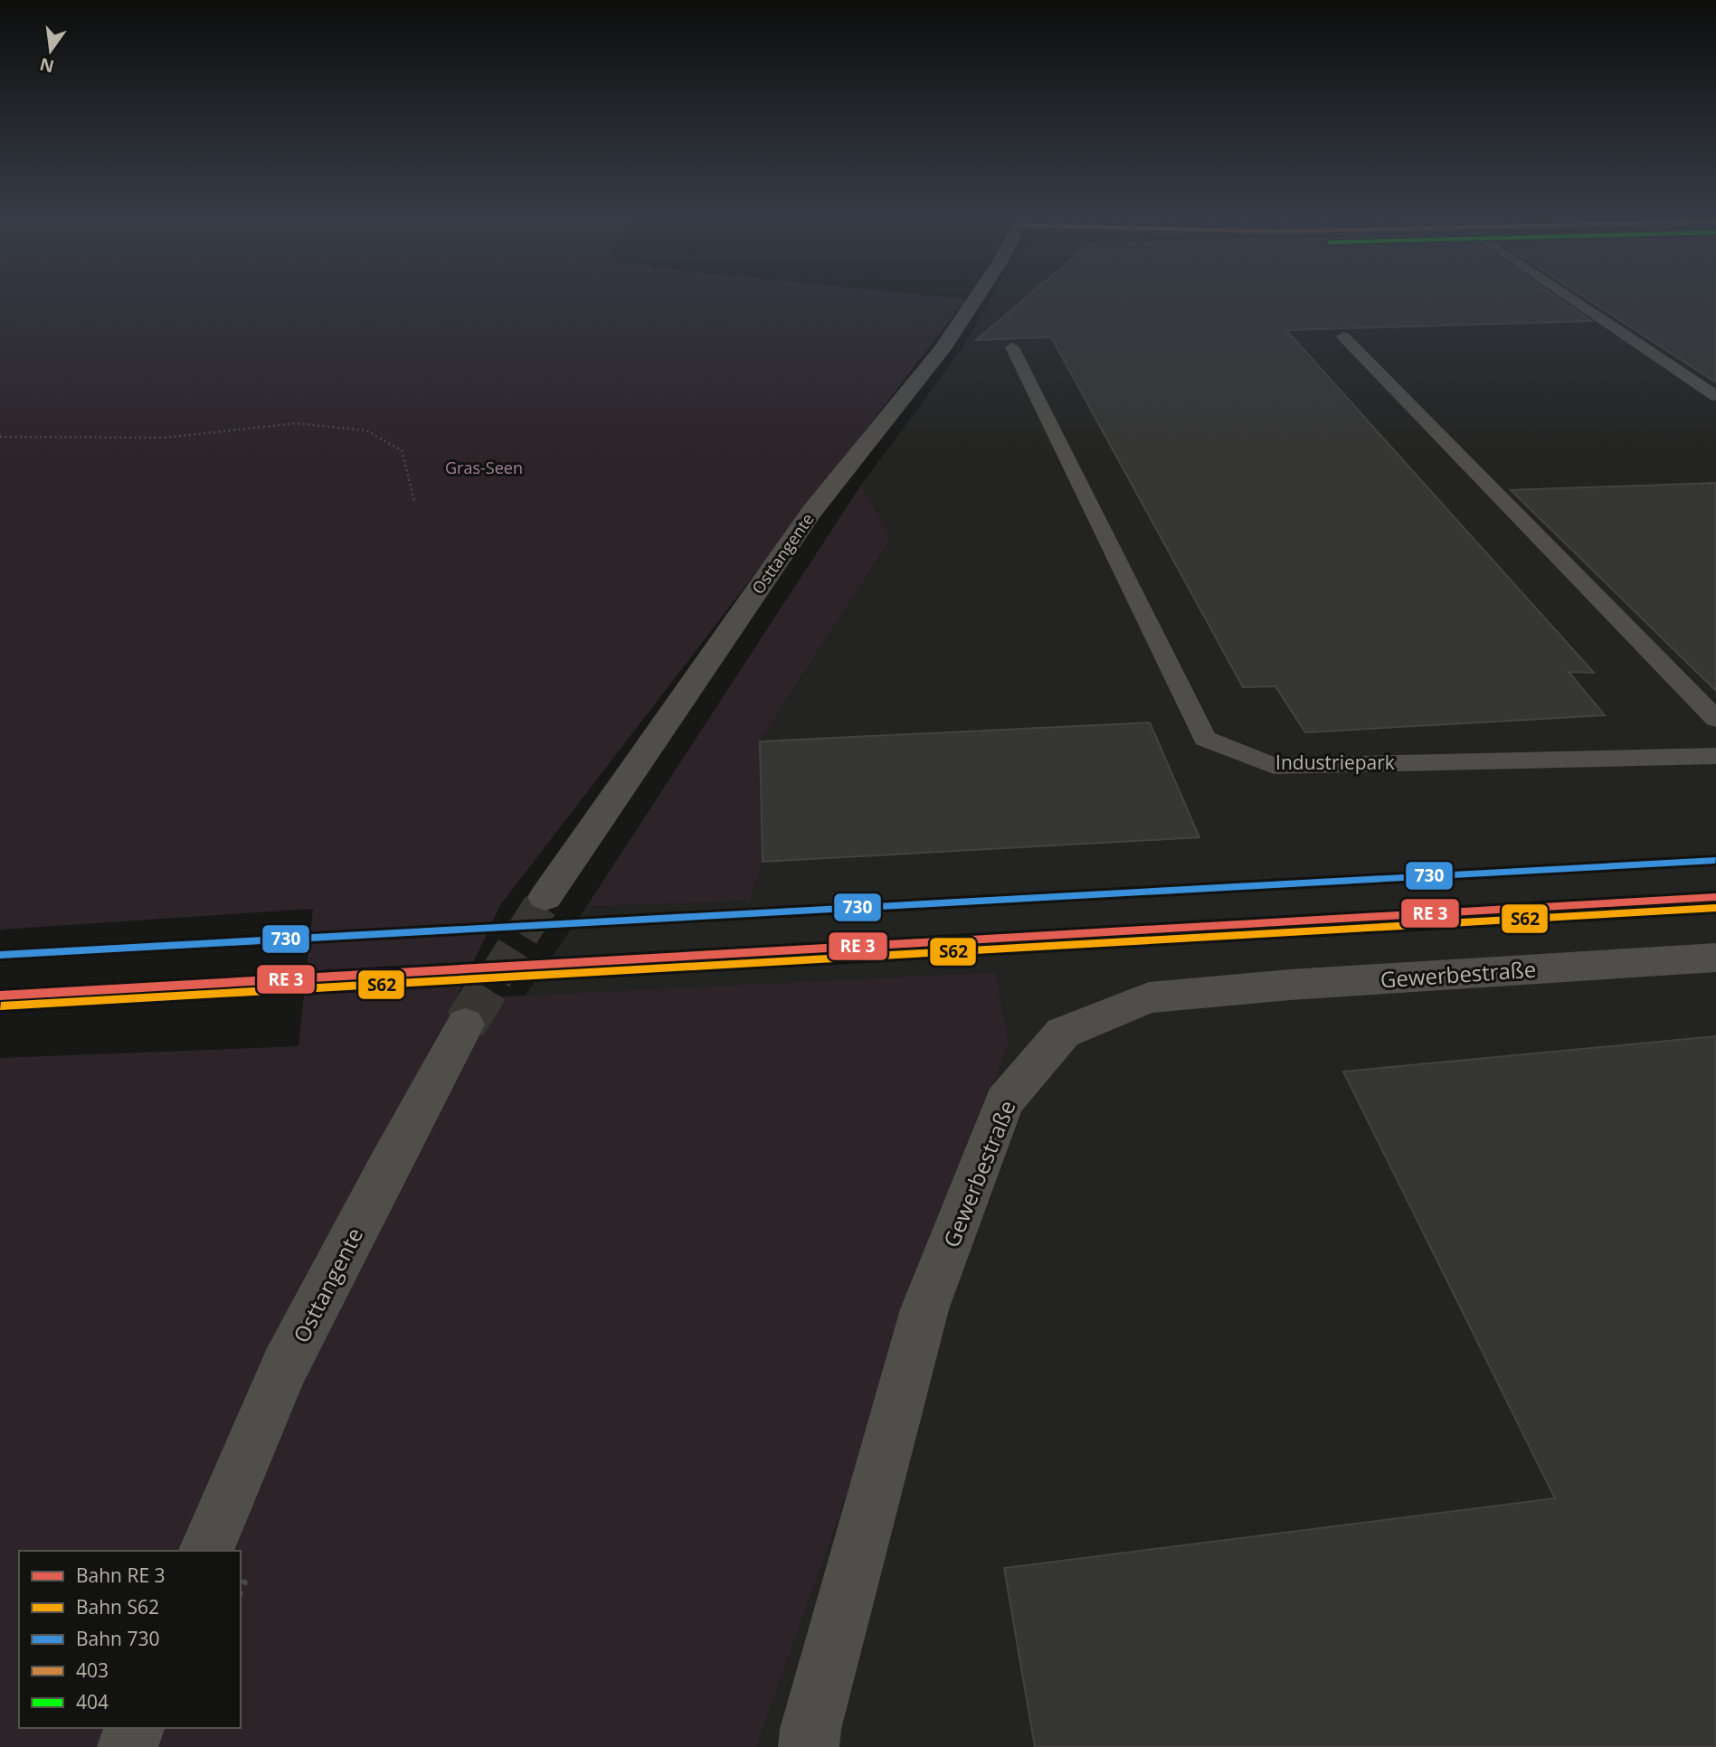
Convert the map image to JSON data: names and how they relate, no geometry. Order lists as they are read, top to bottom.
{
  "streets": {
    "street": ["Osttangente", "Gewerbestraße"],
    "lane": ["Industriepark"]
  },
  "parks": ["Gras-Seen"],
  "lines": ["rail line 730", "rail line S62"],
  "legend": [
    "Bahn RE 3",
    "Bahn S62",
    "Bahn 730",
    "403",
    "404"
  ],
  "north": "bottom"
}
